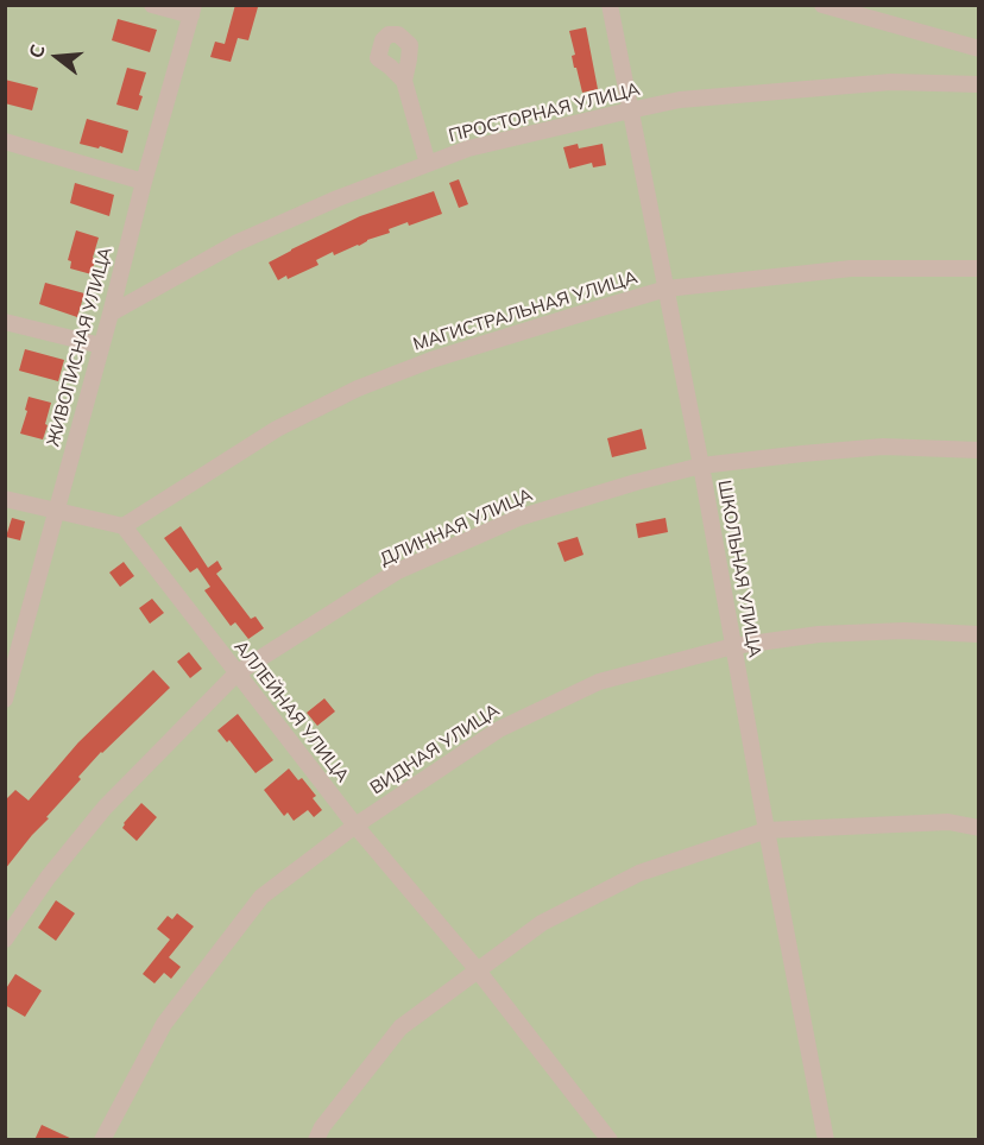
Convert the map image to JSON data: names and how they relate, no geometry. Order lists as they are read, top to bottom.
{
  "streets": {
    "street": [
      "ПРОСТОРНАЯ УЛИЦА",
      "МАГИСТРАЛЬНАЯ УЛИЦА",
      "ЖИВОПИСНАЯ УЛИЦА",
      "ДЛИННАЯ УЛИЦА",
      "ШКОЛЬНАЯ УЛИЦА",
      "АЛЛЕЙНАЯ УЛИЦА",
      "ВИДНАЯ УЛИЦА"
    ]
  },
  "crossings": [
    ["ПРОСТОРНАЯ УЛИЦА", "ЖИВОПИСНАЯ УЛИЦА"],
    ["ПРОСТОРНАЯ УЛИЦА", "ШКОЛЬНАЯ УЛИЦА"],
    ["МАГИСТРАЛЬНАЯ УЛИЦА", "ШКОЛЬНАЯ УЛИЦА"],
    ["МАГИСТРАЛЬНАЯ УЛИЦА", "АЛЛЕЙНАЯ УЛИЦА"],
    ["ДЛИННАЯ УЛИЦА", "ШКОЛЬНАЯ УЛИЦА"],
    ["ДЛИННАЯ УЛИЦА", "АЛЛЕЙНАЯ УЛИЦА"],
    ["ШКОЛЬНАЯ УЛИЦА", "ВИДНАЯ УЛИЦА"],
    ["АЛЛЕЙНАЯ УЛИЦА", "ВИДНАЯ УЛИЦА"]
  ],
  "north": "left"
}
